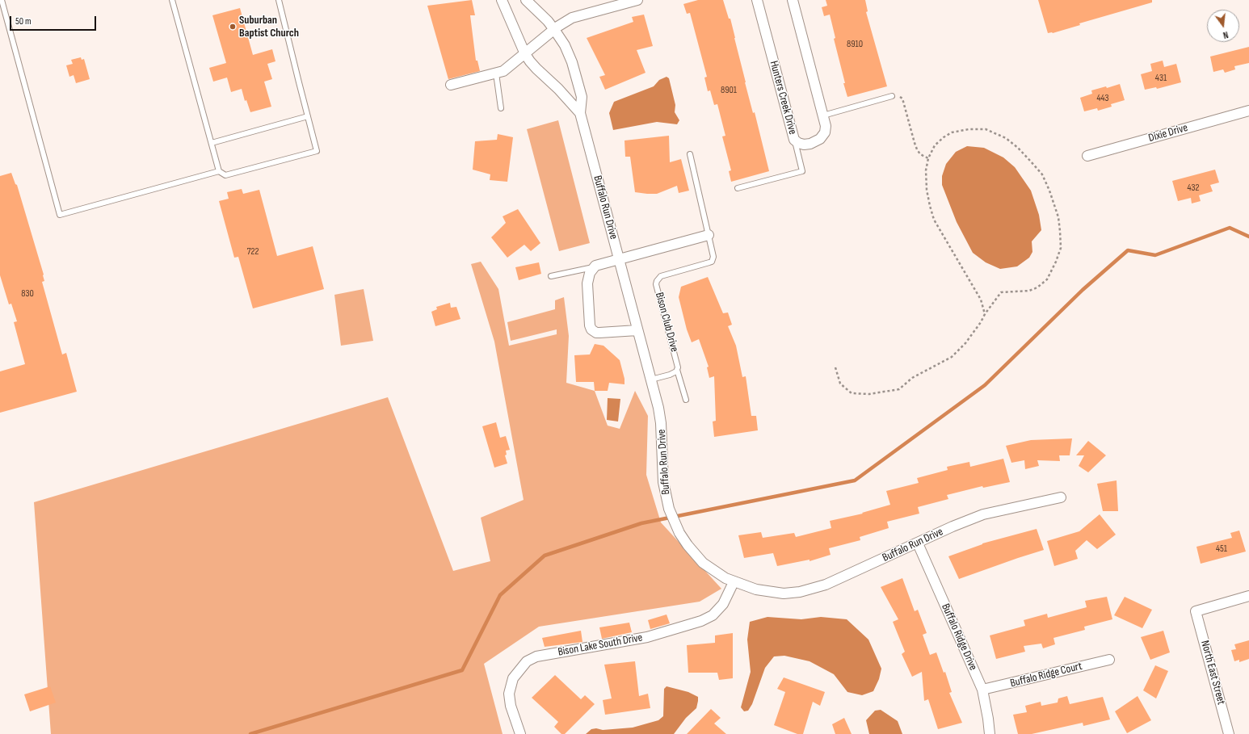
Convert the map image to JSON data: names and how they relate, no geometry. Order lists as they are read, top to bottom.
{
  "streets": {
    "street": [
      "Hunters Creek Drive",
      "Dixie Drive",
      "Buffalo Run Drive",
      "Buffalo Ridge Drive",
      "Bison Lake South Drive",
      "North East Street",
      "Buffalo Ridge Court"
    ],
    "lane": ["Bison Club Drive"]
  },
  "crossings": [
    ["Buffalo Run Drive", "Buffalo Ridge Drive"],
    ["Buffalo Run Drive", "Bison Lake South Drive"],
    ["Buffalo Ridge Drive", "Buffalo Ridge Court"]
  ],
  "places": ["Suburban Baptist Church"],
  "house_numbers": [
    "8910",
    "431",
    "8901",
    "443",
    "432",
    "722",
    "830",
    "451"
  ],
  "scale_bar": "50 m",
  "north": "bottom"
}
